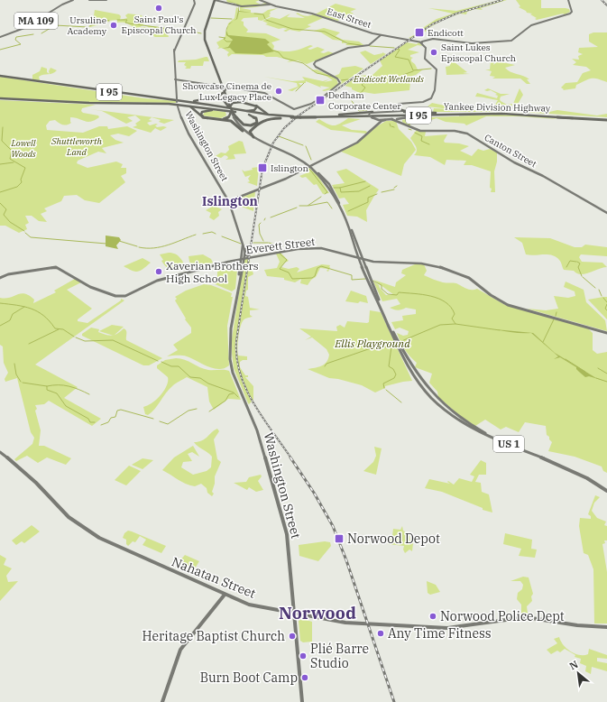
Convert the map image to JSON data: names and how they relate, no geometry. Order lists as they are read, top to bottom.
{
  "streets": {
    "highway": ["I 95", "Yankee Division Highway"],
    "main road": [
      "East Street",
      "MA 109",
      "Washington Street",
      "Canton Street",
      "Everett Street",
      "US 1",
      "Nahatan Street"
    ]
  },
  "crossings": [
    ["Yankee Division Highway", "Washington Street"],
    ["Yankee Division Highway", "US 1"],
    ["Washington Street", "Everett Street"],
    ["Washington Street", "Nahatan Street"],
    ["Everett Street", "US 1"]
  ],
  "districts": ["Islington", "Norwood"],
  "parks": [
    "Endicott Wetlands",
    "Shuttleworth Land",
    "Lowell Woods",
    "Ellis Playground"
  ],
  "places": {
    "other": [
      "Saint Paul's Episcopal Church",
      "Ursuline Academy",
      "Saint Lukes Episcopal Church",
      "Showcase Cinema de Lux Legacy Place",
      "Xaverian Brothers High School",
      "Norwood Police Dept",
      "Any Time Fitness",
      "Heritage Baptist Church",
      "Plié Barre Studio",
      "Burn Boot Camp"
    ],
    "transit": [
      "Endicott",
      "Dedham Corporate Center",
      "Islington",
      "Norwood Depot"
    ]
  },
  "north": "top left"
}
